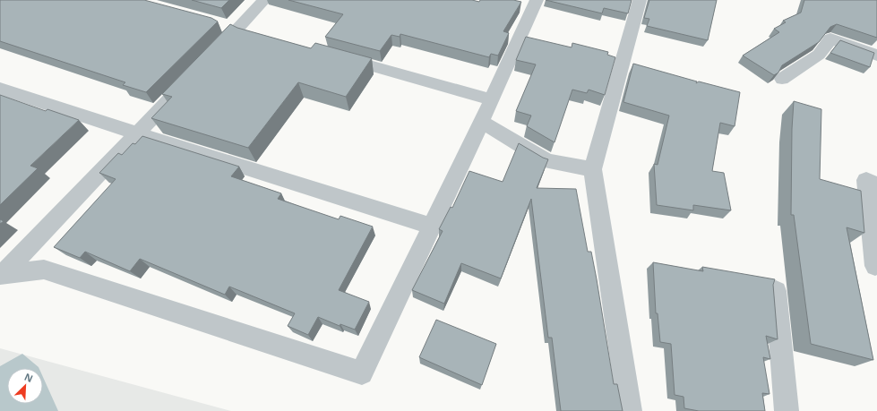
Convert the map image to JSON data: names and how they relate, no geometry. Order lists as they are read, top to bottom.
{
  "north": "top right"
}
